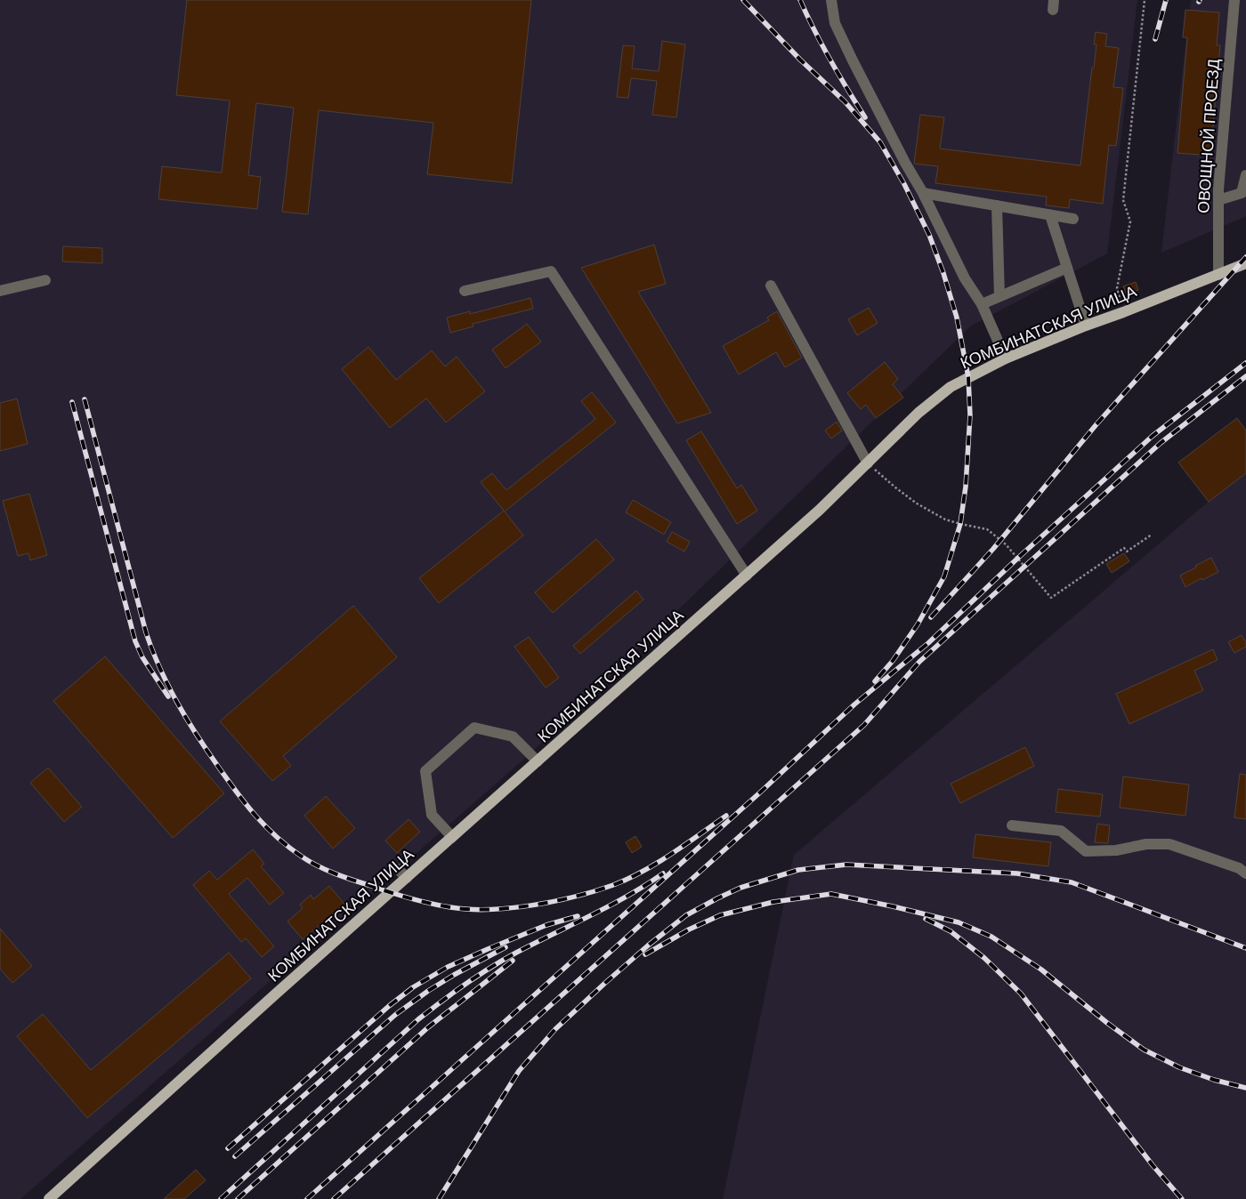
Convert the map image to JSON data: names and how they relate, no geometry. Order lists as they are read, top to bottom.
{
  "streets": {
    "main road": ["КОМБИНАТСКАЯ УЛИЦА"],
    "street": ["ОВОЩНОЙ ПРОЕЗД"]
  },
  "crossings": [
    ["ОВОЩНОЙ ПРОЕЗД", "КОМБИНАТСКАЯ УЛИЦА"]
  ]
}
